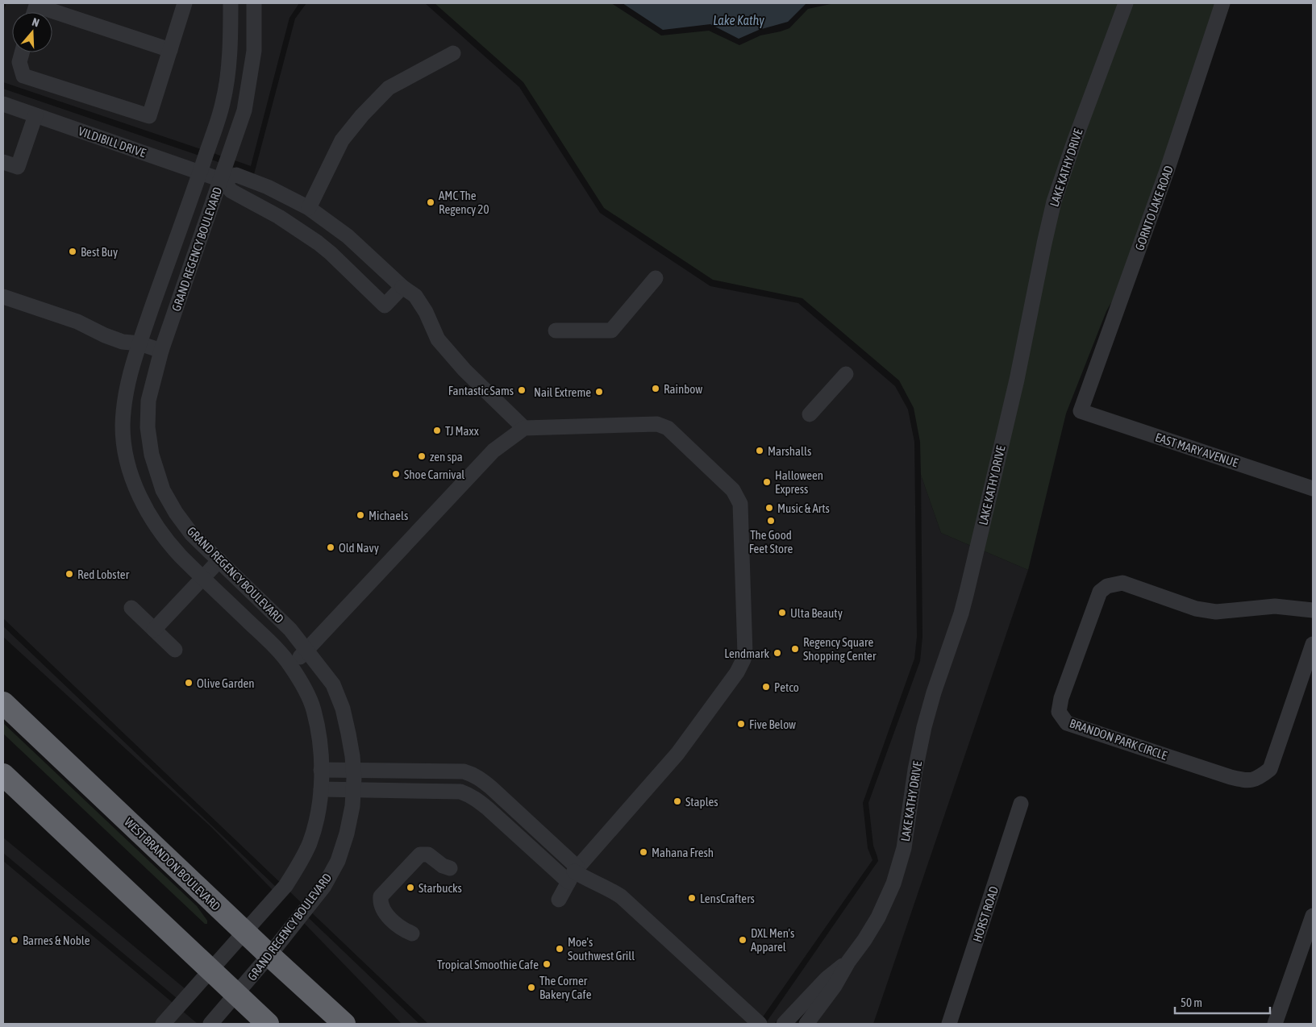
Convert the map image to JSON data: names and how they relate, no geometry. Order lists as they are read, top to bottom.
{
  "streets": {
    "highway": ["WEST BRANDON BOULEVARD"],
    "street": [
      "VILDIBILL DRIVE",
      "LAKE KATHY DRIVE",
      "GORNTO LAKE ROAD",
      "GRAND REGENCY BOULEVARD",
      "EAST MARY AVENUE",
      "BRANDON PARK CIRCLE",
      "HORST ROAD"
    ]
  },
  "crossings": [
    ["VILDIBILL DRIVE", "GRAND REGENCY BOULEVARD"],
    ["GORNTO LAKE ROAD", "EAST MARY AVENUE"],
    ["GRAND REGENCY BOULEVARD", "WEST BRANDON BOULEVARD"]
  ],
  "water": ["Lake Kathy"],
  "places": [
    "AMC The Regency 20",
    "Best Buy",
    "Rainbow",
    "Fantastic Sams",
    "Nail Extreme",
    "TJ Maxx",
    "Marshalls",
    "zen spa",
    "Shoe Carnival",
    "Halloween Express",
    "Music & Arts",
    "Michaels",
    "The Good Feet Store",
    "Old Navy",
    "Red Lobster",
    "Ulta Beauty",
    "Regency Square Shopping Center",
    "Lendmark",
    "Olive Garden",
    "Petco",
    "Five Below",
    "Staples",
    "Mahana Fresh",
    "Starbucks",
    "LensCrafters",
    "Barnes & Noble",
    "DXL Men's Apparel",
    "Moe's Southwest Grill",
    "Tropical Smoothie Cafe",
    "The Corner Bakery Cafe"
  ],
  "scale_bar": "50 m",
  "north": "top"
}
